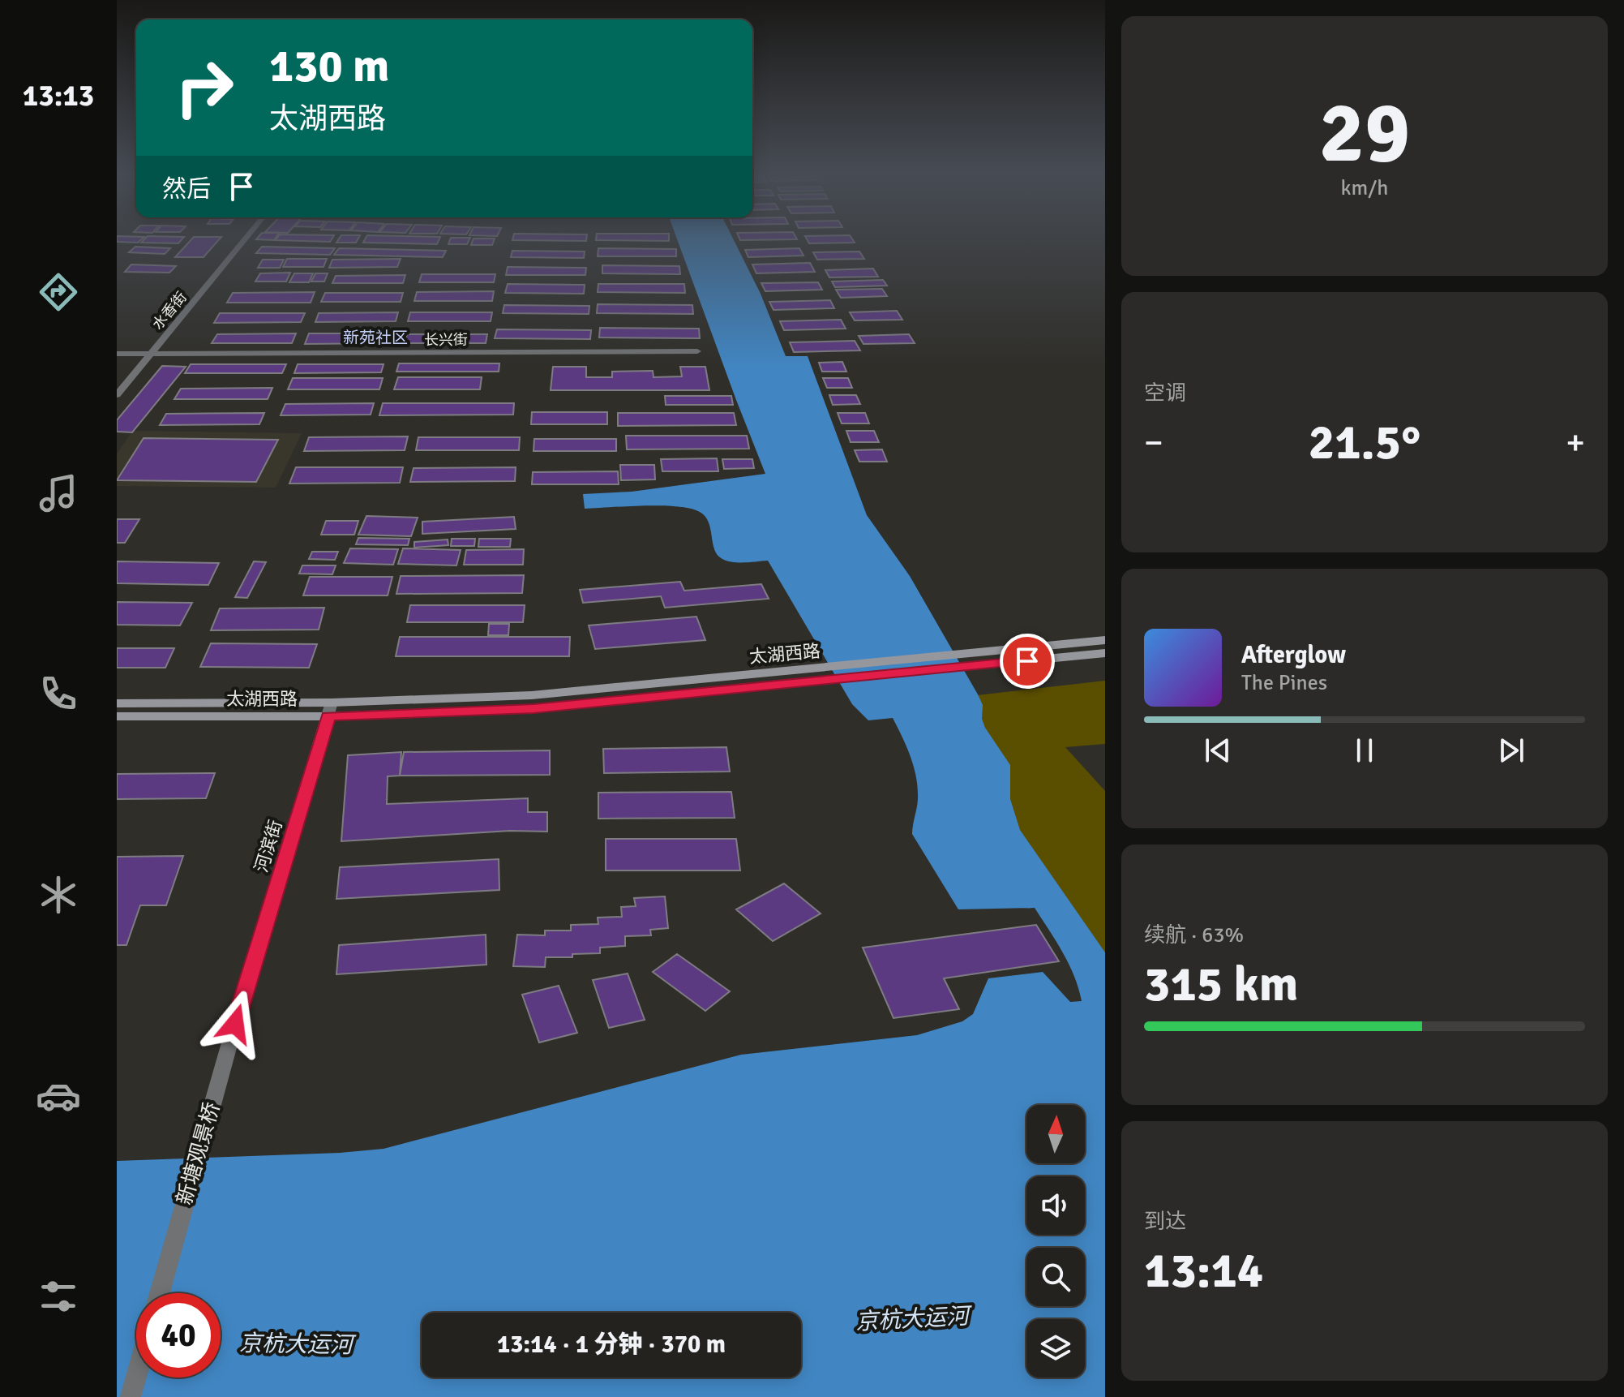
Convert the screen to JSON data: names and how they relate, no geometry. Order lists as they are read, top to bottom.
{
  "streets": {
    "main road": ["太湖西路"],
    "street": [
      "水香街",
      "长兴街",
      "河滨街",
      "新塘观景桥"
    ]
  },
  "crossings": [
    ["水香街", "长兴街"],
    ["太湖西路", "河滨街"],
    ["河滨街", "新塘观景桥"]
  ],
  "districts": ["新苑社区"],
  "water": ["京杭大运河"],
  "north": "top",
  "page": {
    "tabs": "13:13",
    "tile": [
      ["29", "km/h"],
      "空调",
      ["续航 · 63%", "315 km"],
      ["到达", "13:14"]
    ],
    "turn": ["130 m", "太湖西路"],
    "then": "然后",
    "heat": ["−", "21.5°", "+"],
    "song": ["Afterglow", "The Pines"],
    "limit": "40",
    "trip": "13:14 · 1 分钟 · 370 m"
  }
}
